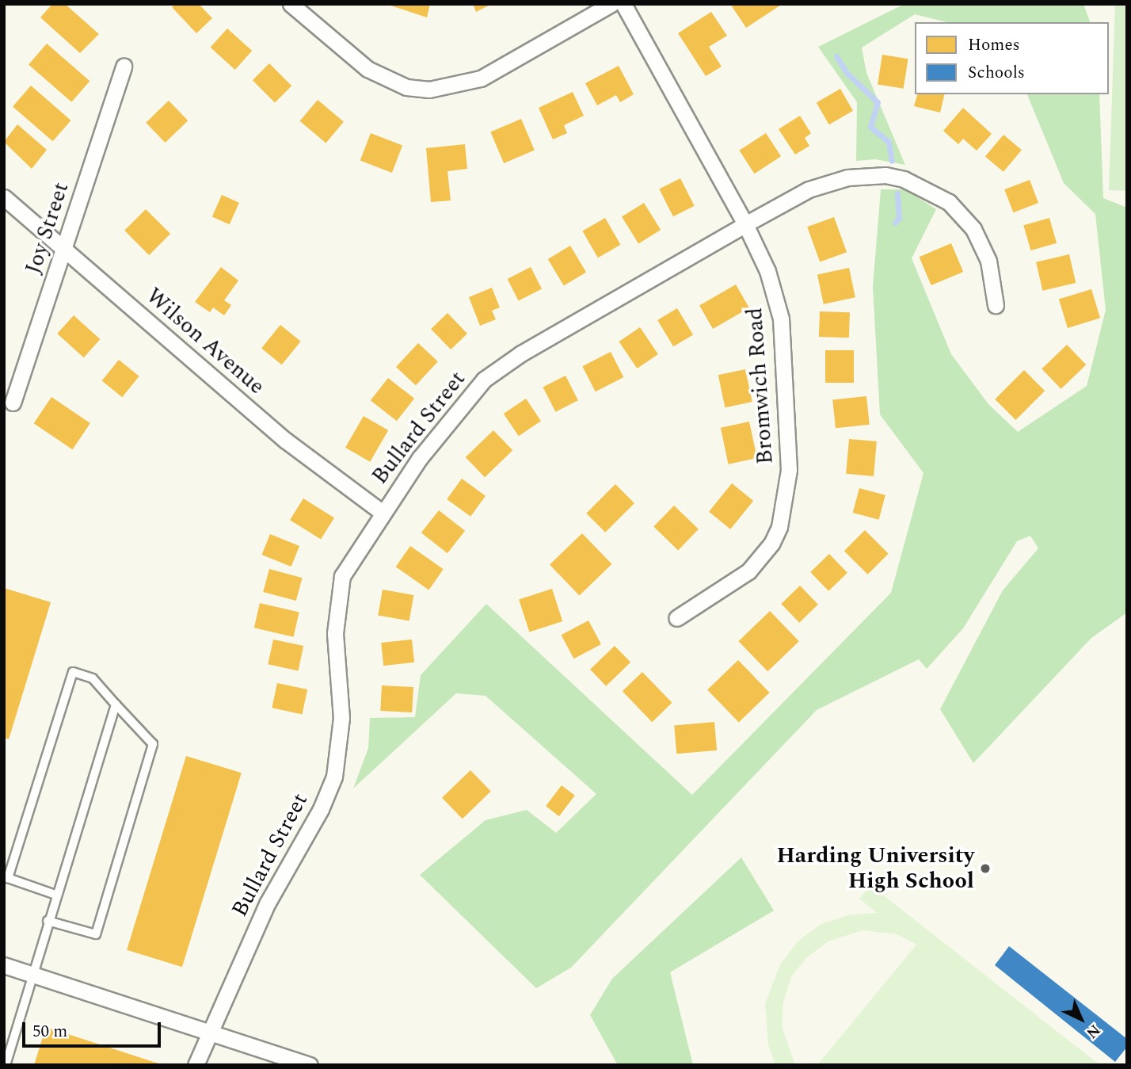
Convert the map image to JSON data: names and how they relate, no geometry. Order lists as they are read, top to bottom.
{
  "streets": {
    "street": [
      "Joy Street",
      "Wilson Avenue",
      "Bromwich Road",
      "Bullard Street"
    ]
  },
  "crossings": [
    ["Joy Street", "Wilson Avenue"],
    ["Wilson Avenue", "Bullard Street"],
    ["Bromwich Road", "Bullard Street"]
  ],
  "places": ["Harding University High School"],
  "legend": ["Homes", "Schools"],
  "scale_bar": "50 m",
  "north": "bottom right"
}
